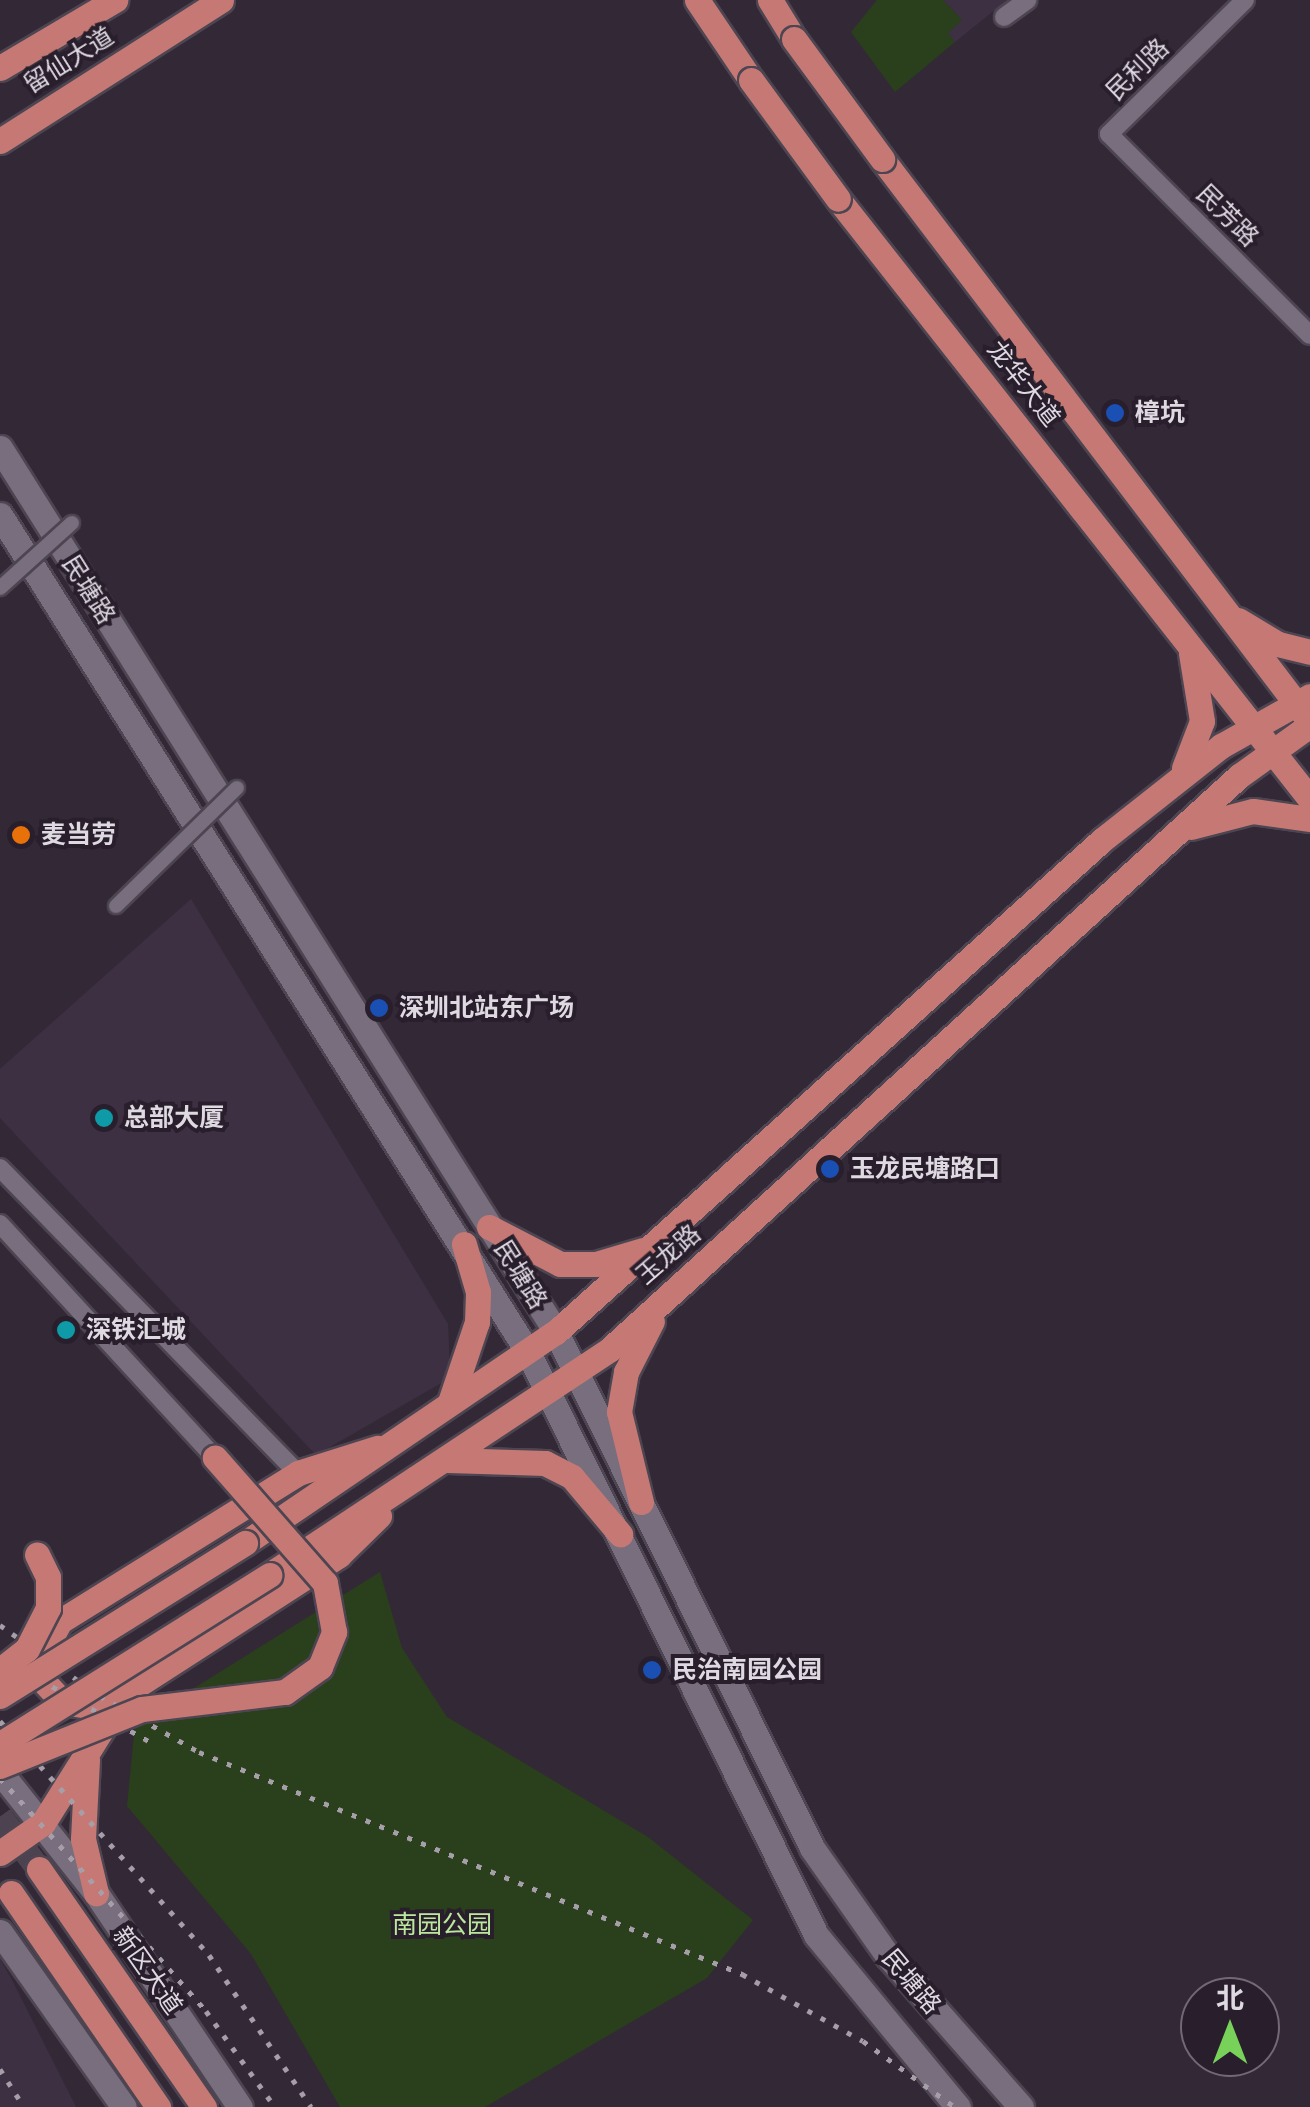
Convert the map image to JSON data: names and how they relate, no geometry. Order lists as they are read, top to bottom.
{
  "streets": {
    "main road": [
      "留仙大道",
      "龙华大道",
      "民塘路",
      "玉龙路",
      "新区大道"
    ],
    "street": ["民利路", "民芳路"]
  },
  "crossings": [
    ["民利路", "民芳路"],
    ["龙华大道", "玉龙路"],
    ["民塘路", "玉龙路"]
  ],
  "parks": ["南园公园"],
  "places": [
    "樟坑",
    "麦当劳",
    "深圳北站东广场",
    "总部大厦",
    "玉龙民塘路口",
    "深铁汇城",
    "民治南园公园"
  ],
  "north": "top"
}
